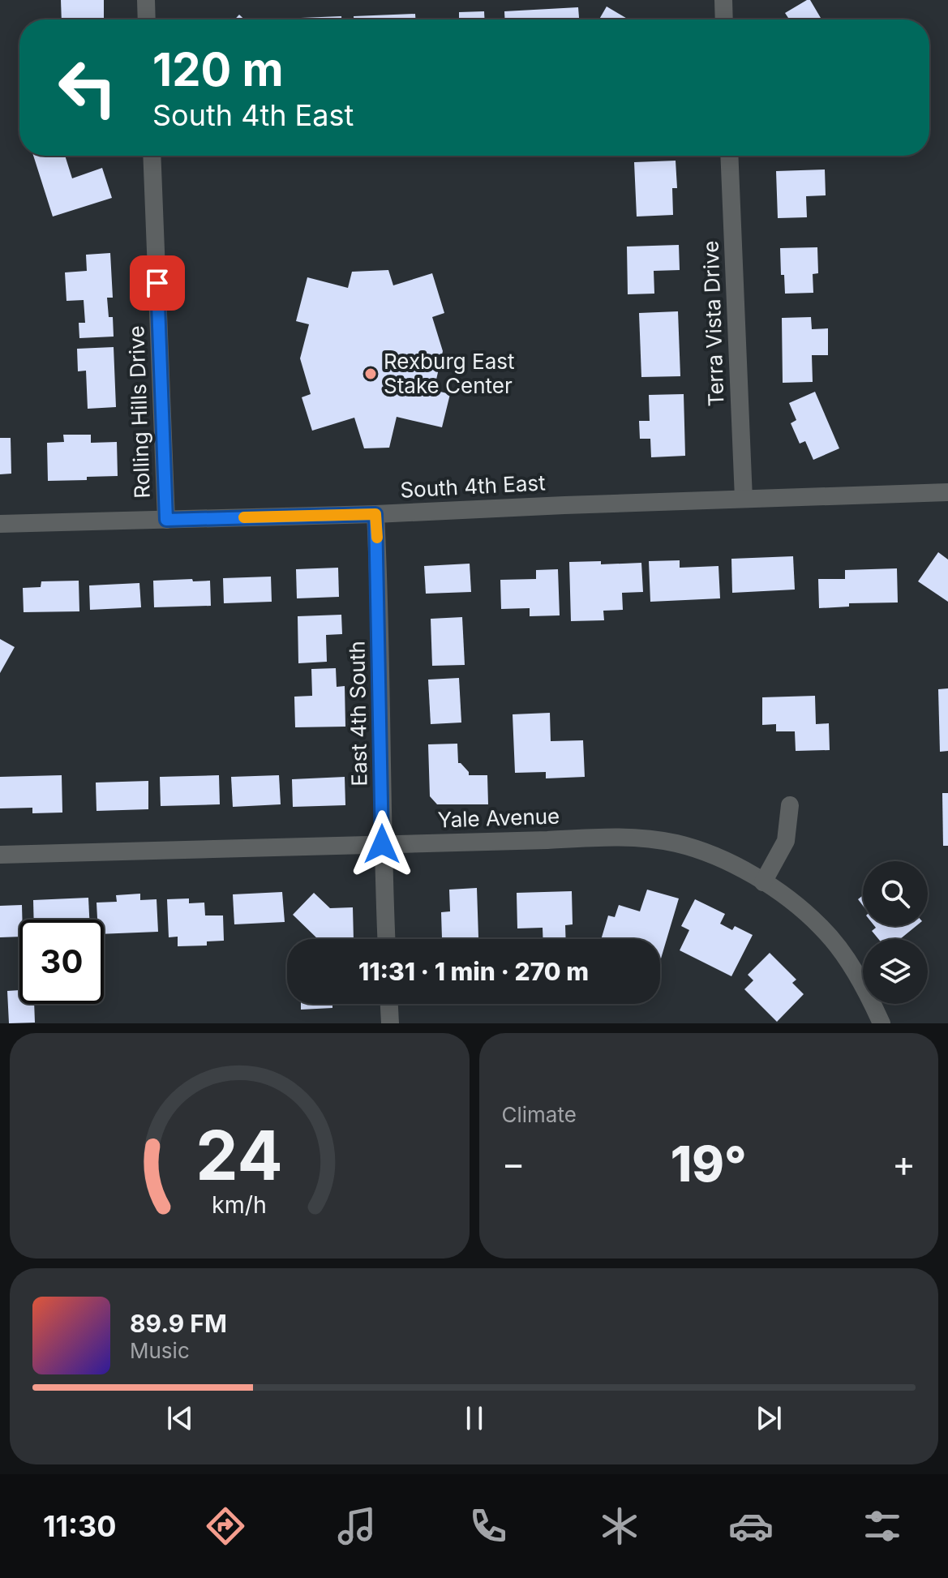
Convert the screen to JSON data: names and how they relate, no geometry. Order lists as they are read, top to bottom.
{
  "streets": {
    "street": [
      "Terra Vista Drive",
      "Rolling Hills Drive",
      "South 4th East",
      "East 4th South",
      "Yale Avenue"
    ]
  },
  "crossings": [
    ["Terra Vista Drive", "South 4th East"],
    ["Rolling Hills Drive", "South 4th East"],
    ["South 4th East", "East 4th South"],
    ["East 4th South", "Yale Avenue"]
  ],
  "places": ["Rexburg East Stake Center"],
  "page": {
    "turn": ["120 m", "South 4th East"],
    "limit": "30",
    "trip": "11:31 · 1 min · 270 m",
    "tile": "Climate",
    "heat": ["−", "19°", "+"],
    "song": ["89.9 FM", "Music"],
    "tabs": "11:30",
    "gauge": ["24", "km/h"]
  }
}
